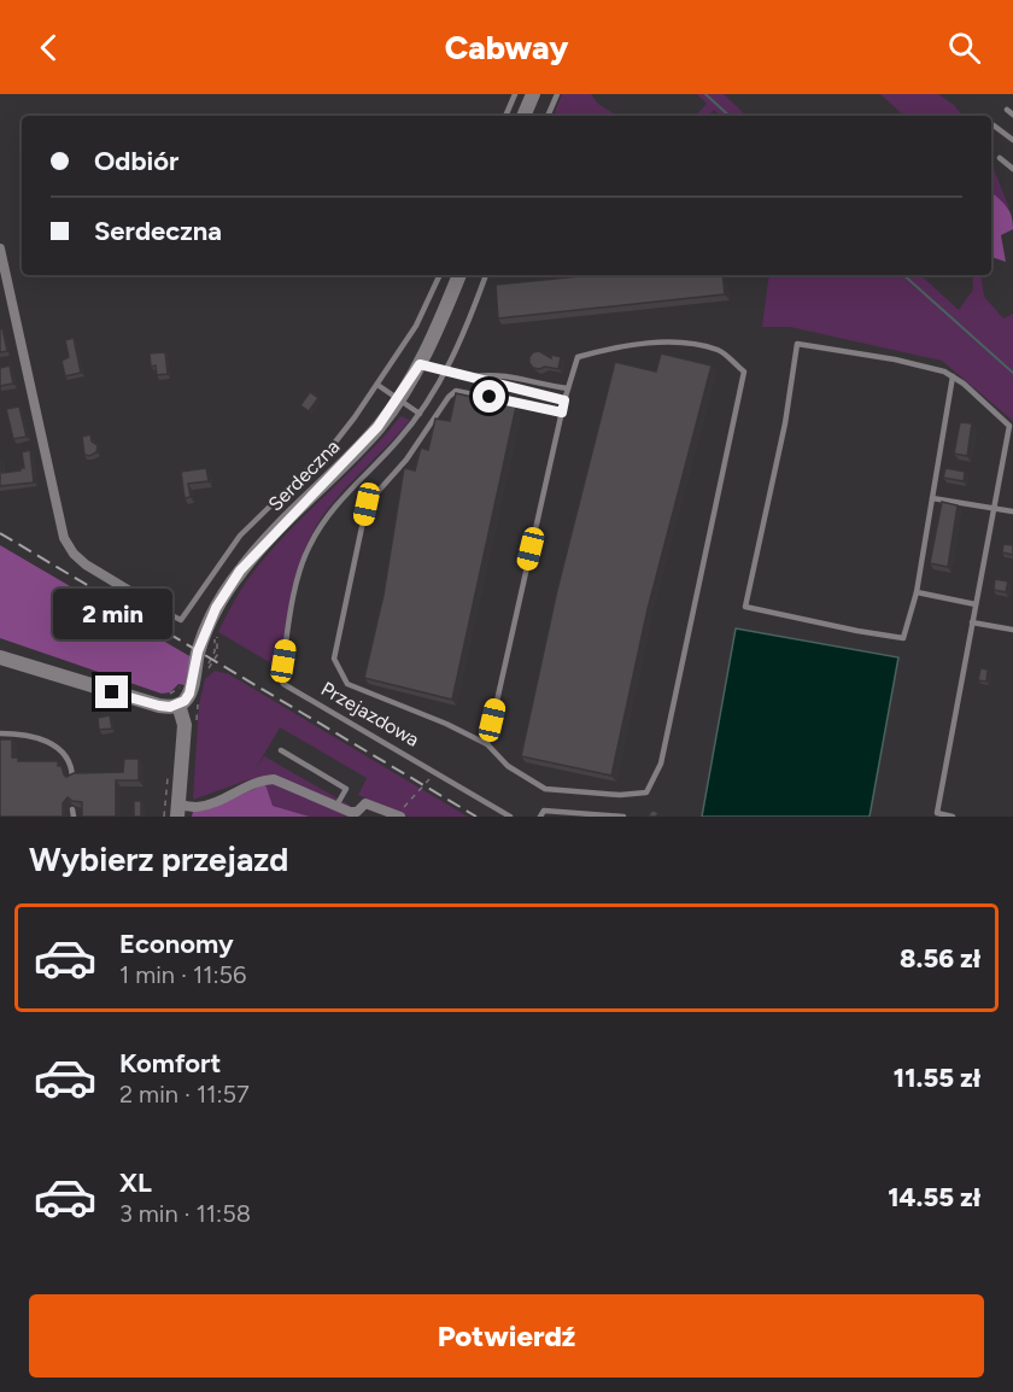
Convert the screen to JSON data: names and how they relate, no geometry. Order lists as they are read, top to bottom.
{
  "streets": {
    "street": ["Serdeczna"],
    "lane": ["Przejazdowa"]
  },
  "page": {
    "header": "Cabway",
    "banner": ["Odbiór", "Serdeczna"],
    "bubble": "2 min",
    "heading": "Wybierz przejazd",
    "list": [
      {
        "name": "Economy",
        "note": "1 min · 11:56",
        "value": "8.56 zł"
      },
      {
        "name": "Komfort",
        "note": "2 min · 11:57",
        "value": "11.55 zł"
      },
      {
        "name": "XL",
        "note": "3 min · 11:58",
        "value": "14.55 zł"
      }
    ],
    "buttons": "Potwierdź"
  }
}
